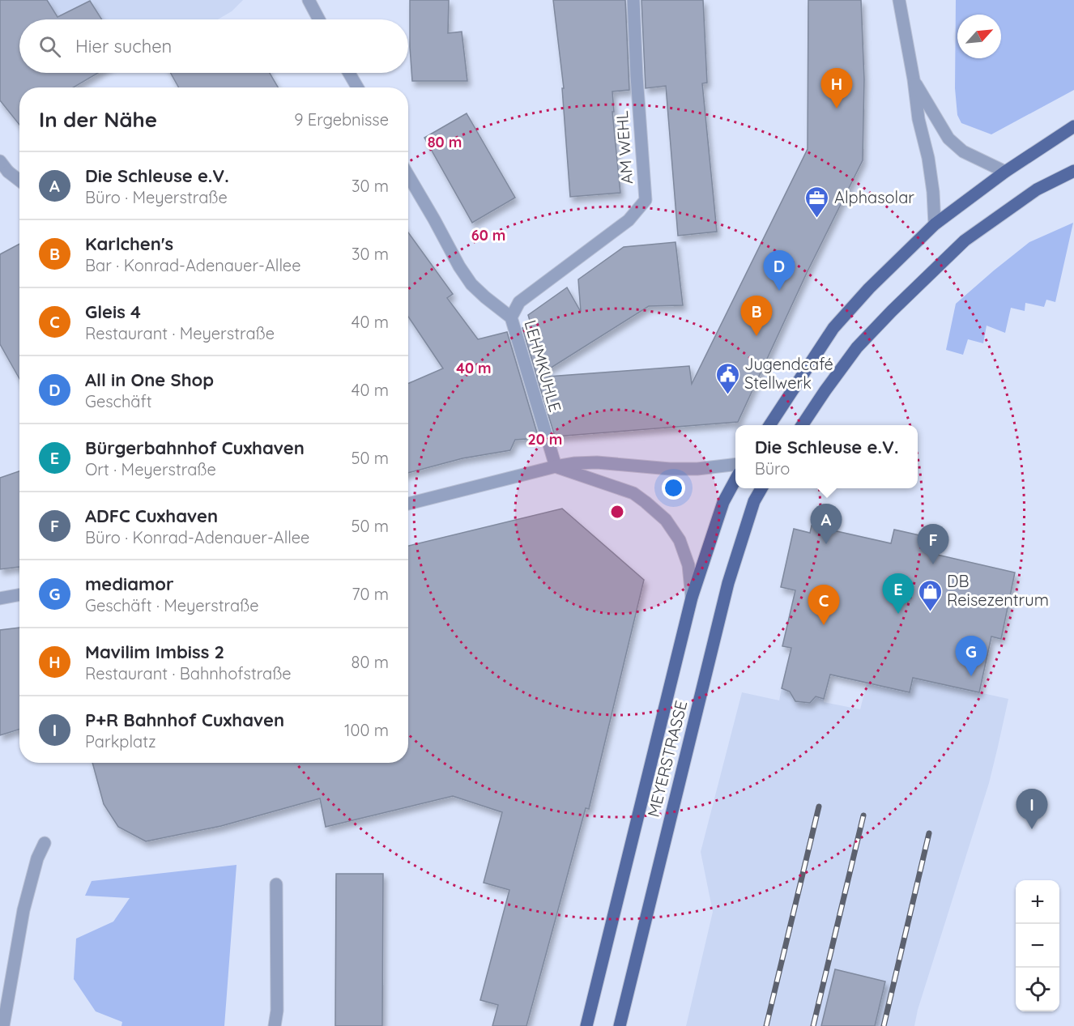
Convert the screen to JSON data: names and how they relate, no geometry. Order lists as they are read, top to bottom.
{
  "streets": {
    "main road": ["MEYERSTRASSE"],
    "street": ["AM WEHL", "LEHMKUHLE"]
  },
  "crossings": [
    ["AM WEHL", "LEHMKUHLE"]
  ],
  "places": {
    "office": ["Alphasolar"],
    "public building": ["Jugendcafé Stellwerk"],
    "shop": ["DB Reisezentrum"]
  },
  "north": "top right",
  "page": {
    "search": "Hier suchen",
    "pins": [
      "H",
      "D",
      "B",
      "A",
      "F",
      "E",
      "C",
      "G",
      "I"
    ],
    "heading": ["In der Nähe", "9 Ergebnisse"],
    "list": [
      {
        "mark": "A",
        "name": "Die Schleuse e.V.",
        "note": "Büro · Meyerstraße",
        "value": "30 m"
      },
      {
        "mark": "B",
        "name": "Karlchen's",
        "note": "Bar · Konrad-Adenauer-Allee",
        "value": "30 m"
      },
      {
        "mark": "C",
        "name": "Gleis 4",
        "note": "Restaurant · Meyerstraße",
        "value": "40 m"
      },
      {
        "mark": "D",
        "name": "All in One Shop",
        "note": "Geschäft",
        "value": "40 m"
      },
      {
        "mark": "E",
        "name": "Bürgerbahnhof Cuxhaven",
        "note": "Ort · Meyerstraße",
        "value": "50 m"
      },
      {
        "mark": "F",
        "name": "ADFC Cuxhaven",
        "note": "Büro · Konrad-Adenauer-Allee",
        "value": "50 m"
      },
      {
        "mark": "G",
        "name": "mediamor",
        "note": "Geschäft · Meyerstraße",
        "value": "70 m"
      },
      {
        "mark": "H",
        "name": "Mavilim Imbiss 2",
        "note": "Restaurant · Bahnhofstraße",
        "value": "80 m"
      },
      {
        "mark": "I",
        "name": "P+R Bahnhof Cuxhaven",
        "note": "Parkplatz",
        "value": "100 m"
      }
    ],
    "popup": ["Die Schleuse e.V.", "Büro"],
    "map_buttons": ["+", "−"]
  },
  "rings": [
    "80 m",
    "60 m",
    "40 m",
    "20 m"
  ]
}
